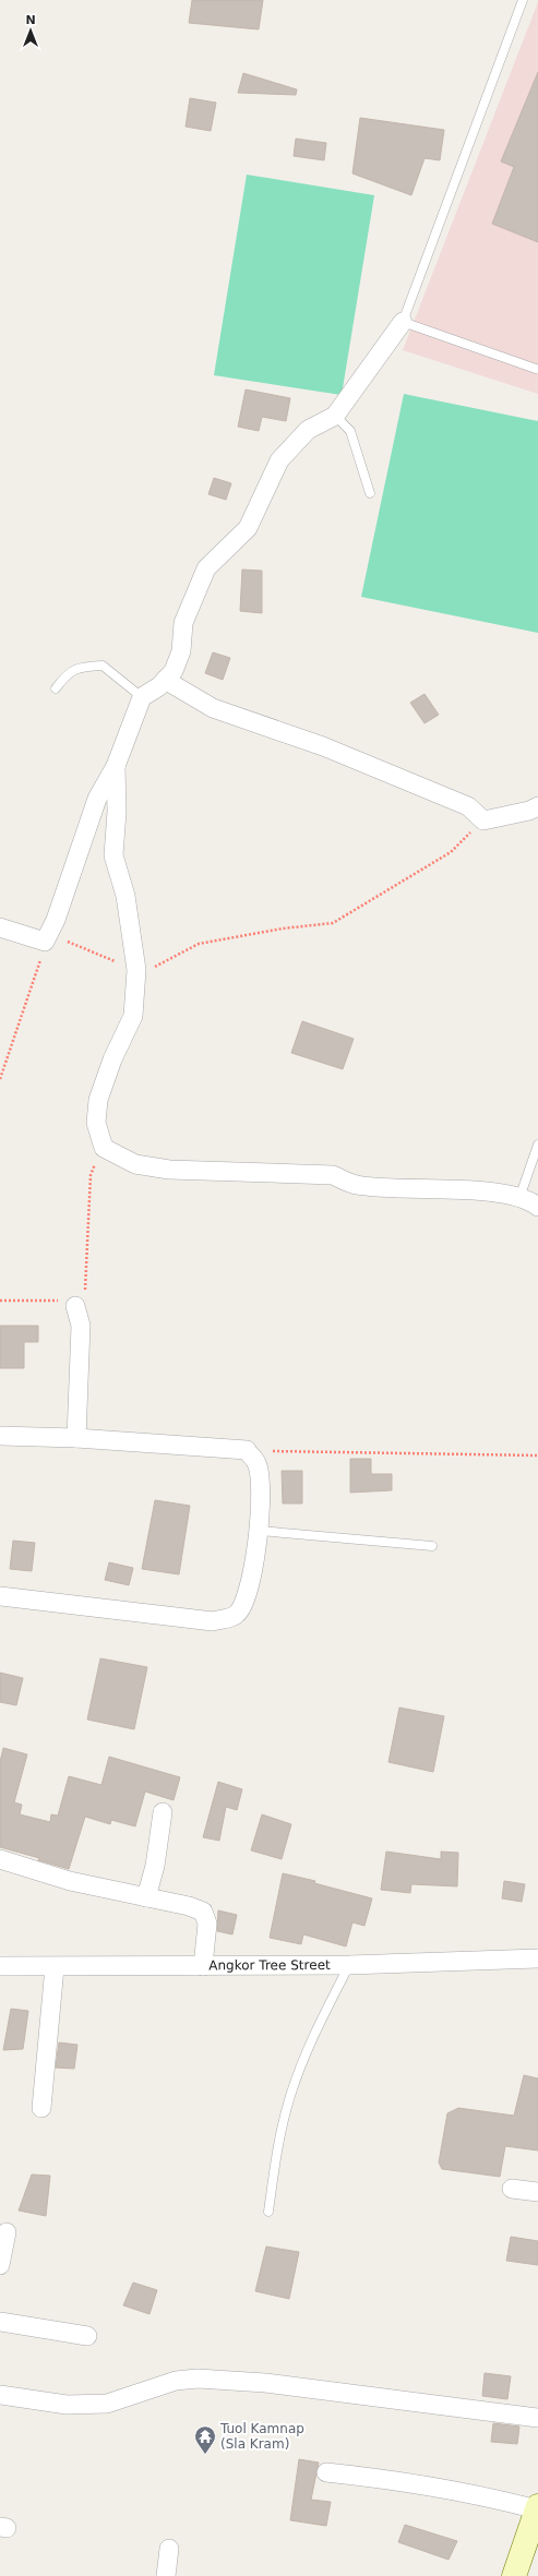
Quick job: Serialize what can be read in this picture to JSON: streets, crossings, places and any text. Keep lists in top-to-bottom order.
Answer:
{
  "streets": {
    "street": ["Angkor Tree Street"]
  },
  "places": {
    "temple": ["Tuol Kamnap (Sla Kram)"]
  },
  "north": "top"
}
